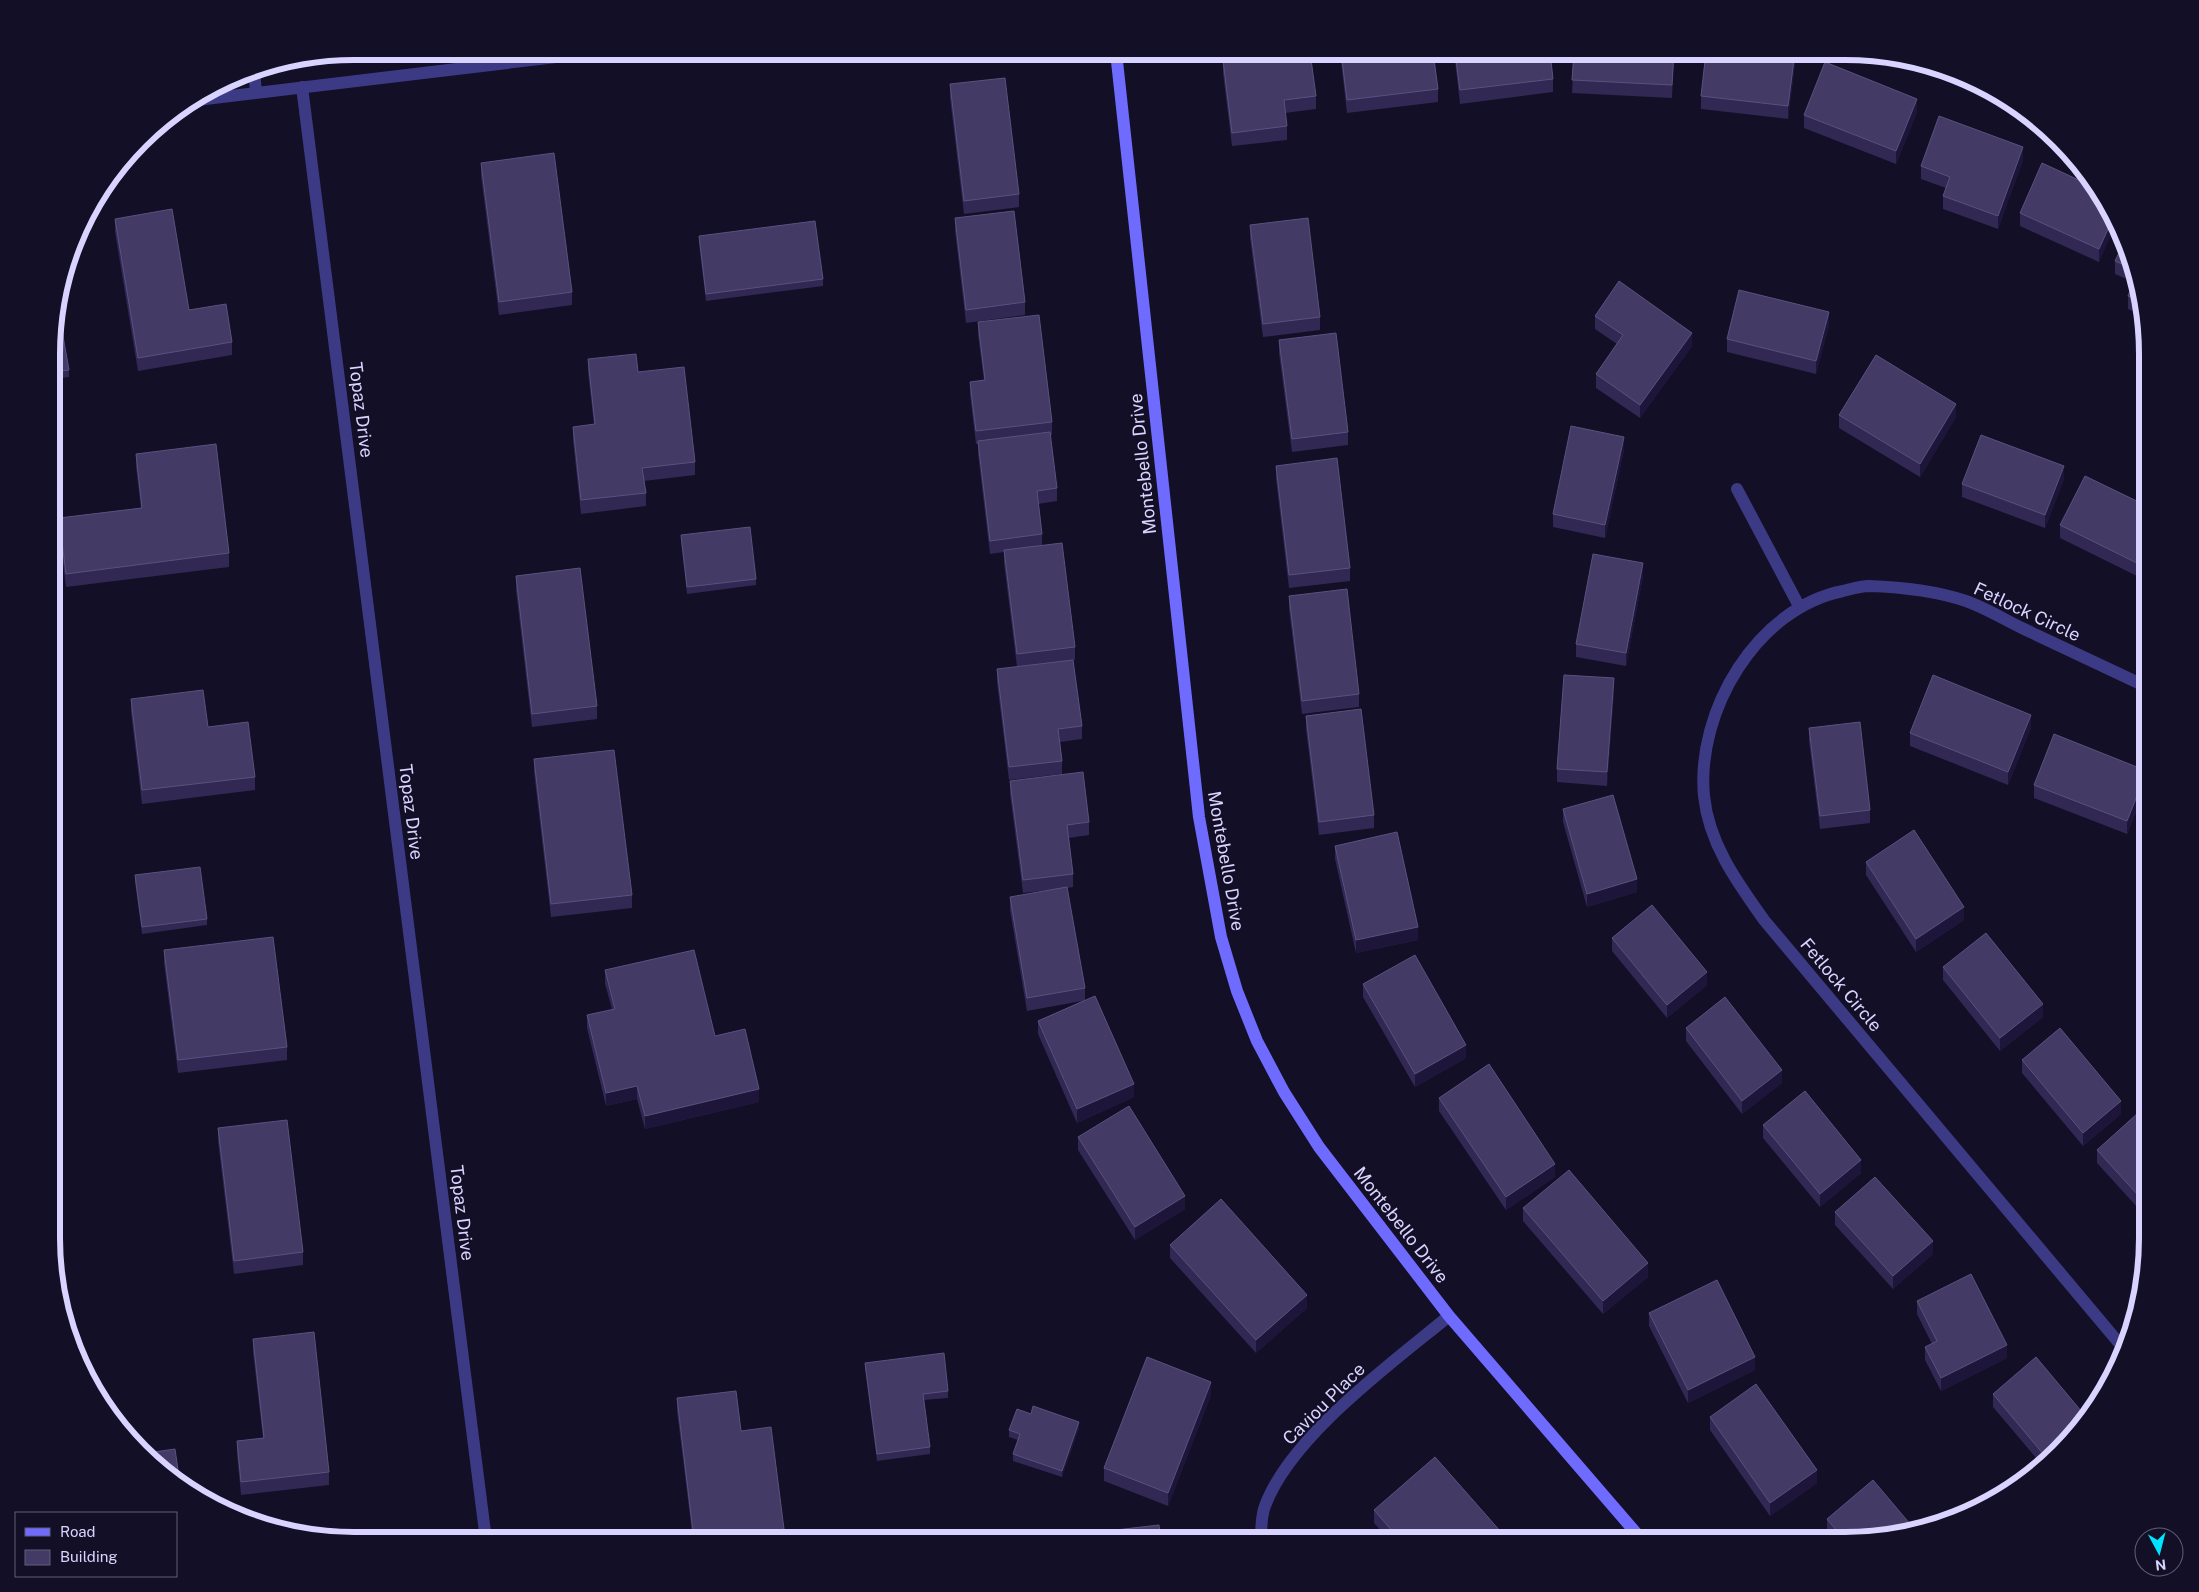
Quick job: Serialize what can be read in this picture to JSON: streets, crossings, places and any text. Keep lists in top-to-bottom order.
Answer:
{
  "streets": {
    "street": [
      "Topaz Drive",
      "Montebello Drive",
      "Fetlock Circle",
      "Caviou Place"
    ]
  },
  "crossings": [
    ["Montebello Drive", "Caviou Place"]
  ],
  "legend": ["Road", "Building"],
  "north": "bottom"
}
